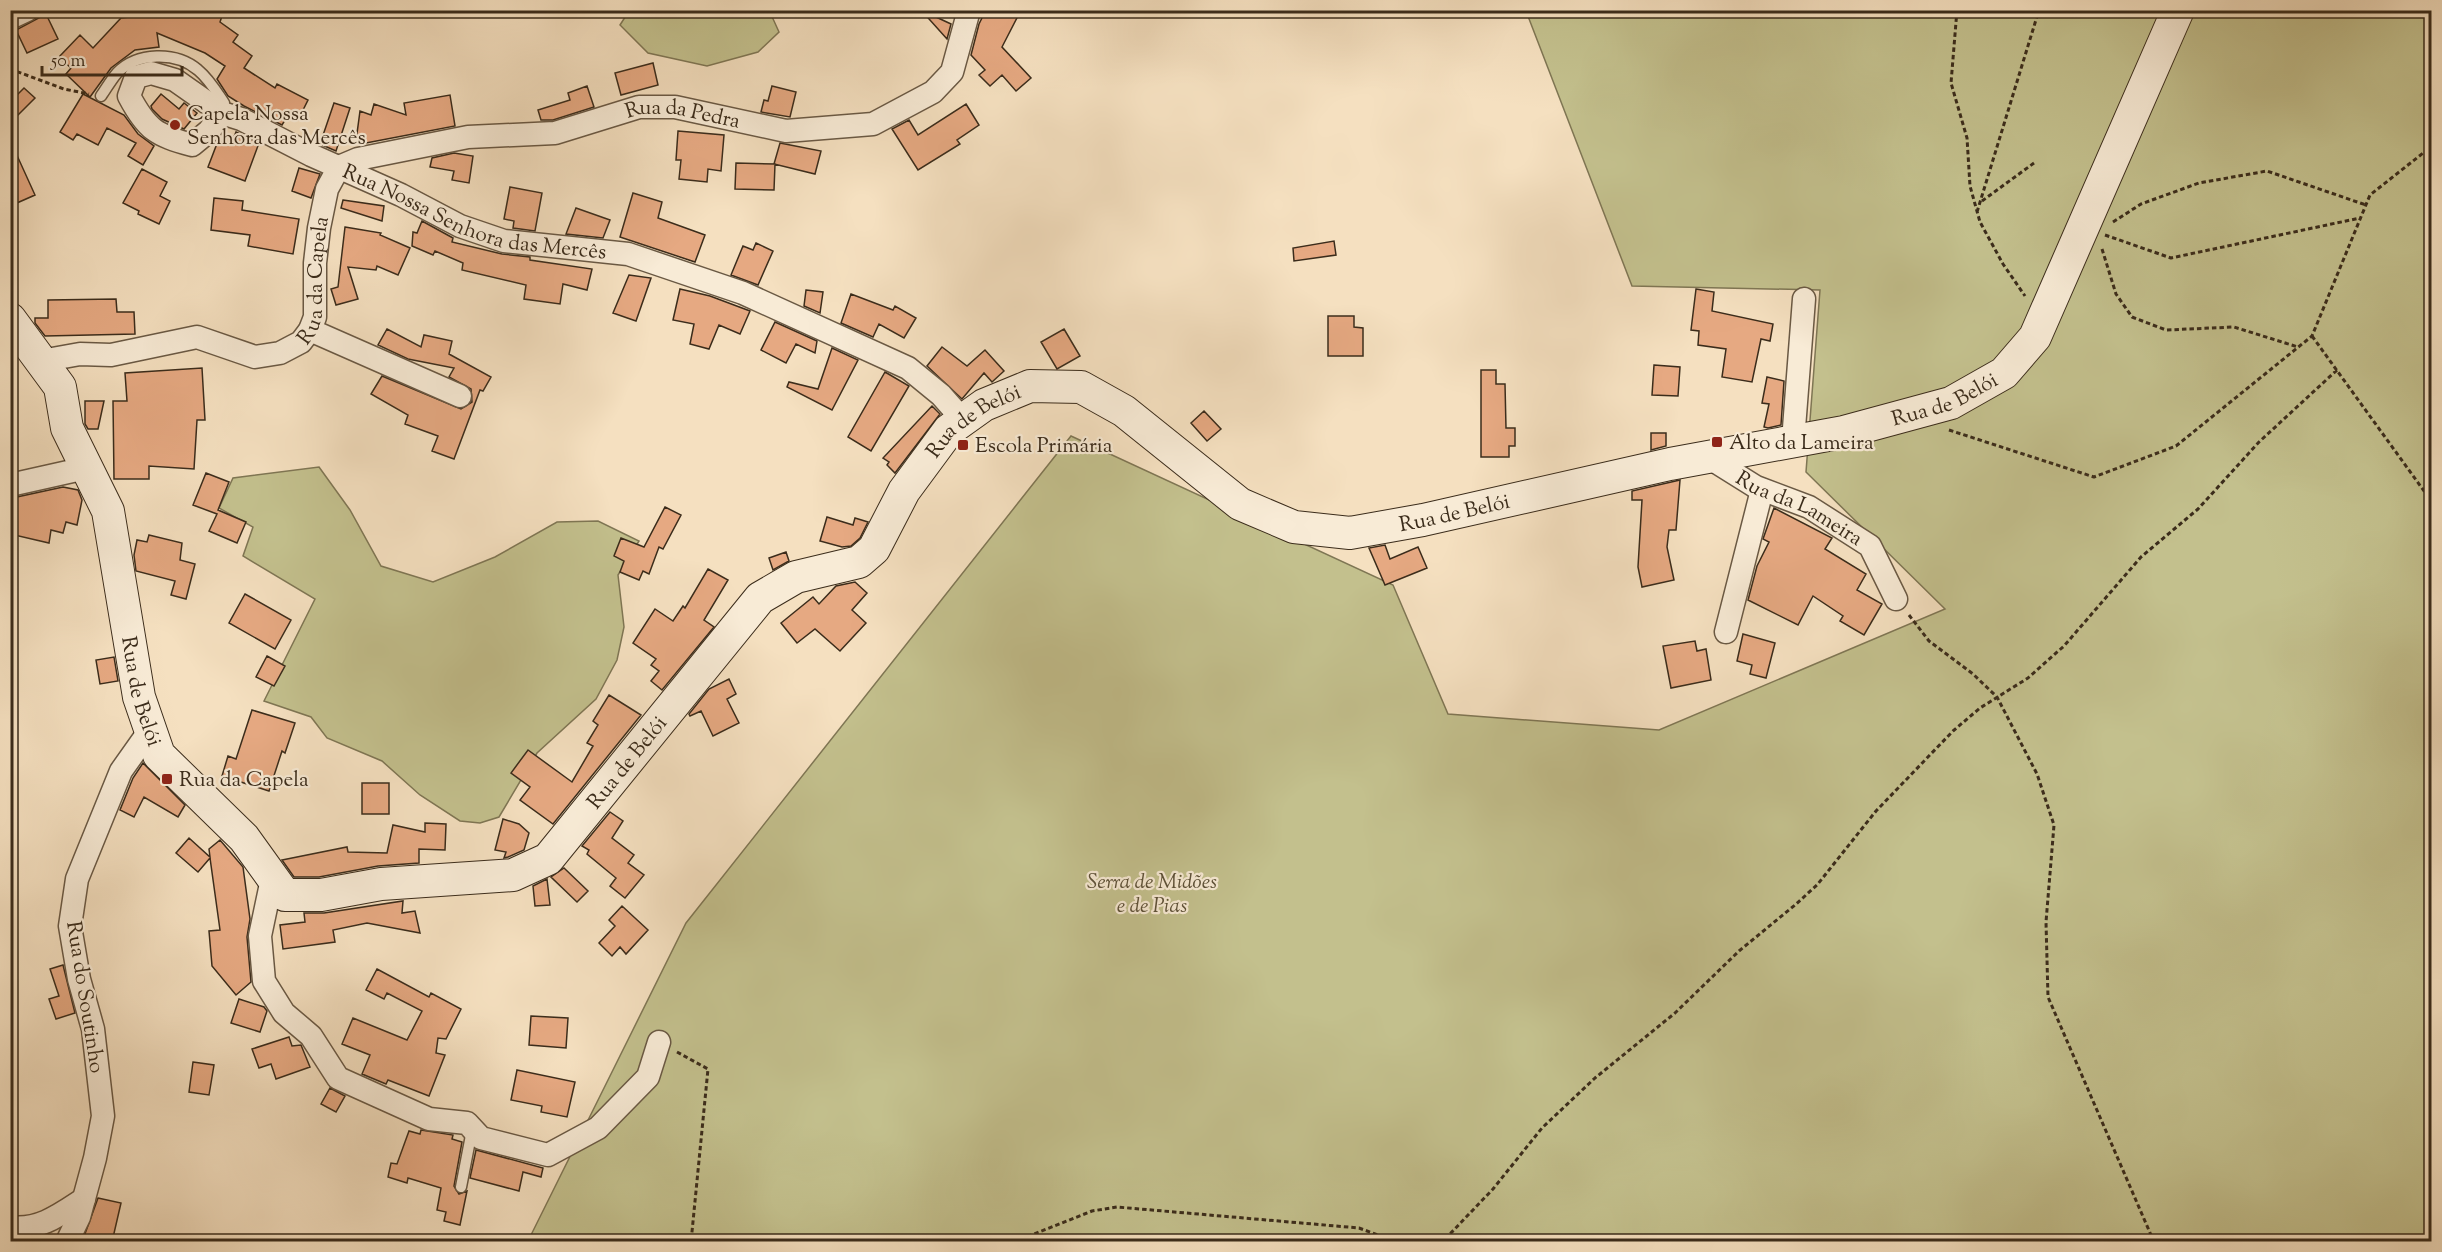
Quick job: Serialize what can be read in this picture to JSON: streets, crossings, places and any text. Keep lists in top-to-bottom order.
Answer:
{
  "streets": {
    "street": [
      "Rua da Pedra",
      "Rua Nossa Senhora das Mercês",
      "Rua da Capela",
      "Rua de Belói",
      "Rua da Lameira",
      "Rua do Soutinho"
    ]
  },
  "crossings": [
    ["Rua da Pedra", "Rua Nossa Senhora das Mercês"],
    ["Rua da Pedra", "Rua da Capela"],
    ["Rua Nossa Senhora das Mercês", "Rua da Capela"],
    ["Rua Nossa Senhora das Mercês", "Rua de Belói"],
    ["Rua da Capela", "Rua de Belói"],
    ["Rua de Belói", "Rua da Lameira"],
    ["Rua de Belói", "Rua do Soutinho"]
  ],
  "parks": ["Serra de Midões e de Pias"],
  "places": {
    "other": ["Capela Nossa Senhora das Mercês"],
    "transit": ["Alto da Lameira", "Escola Primária", "Rua da Capela"]
  },
  "scale_bar": "50 m"
}
